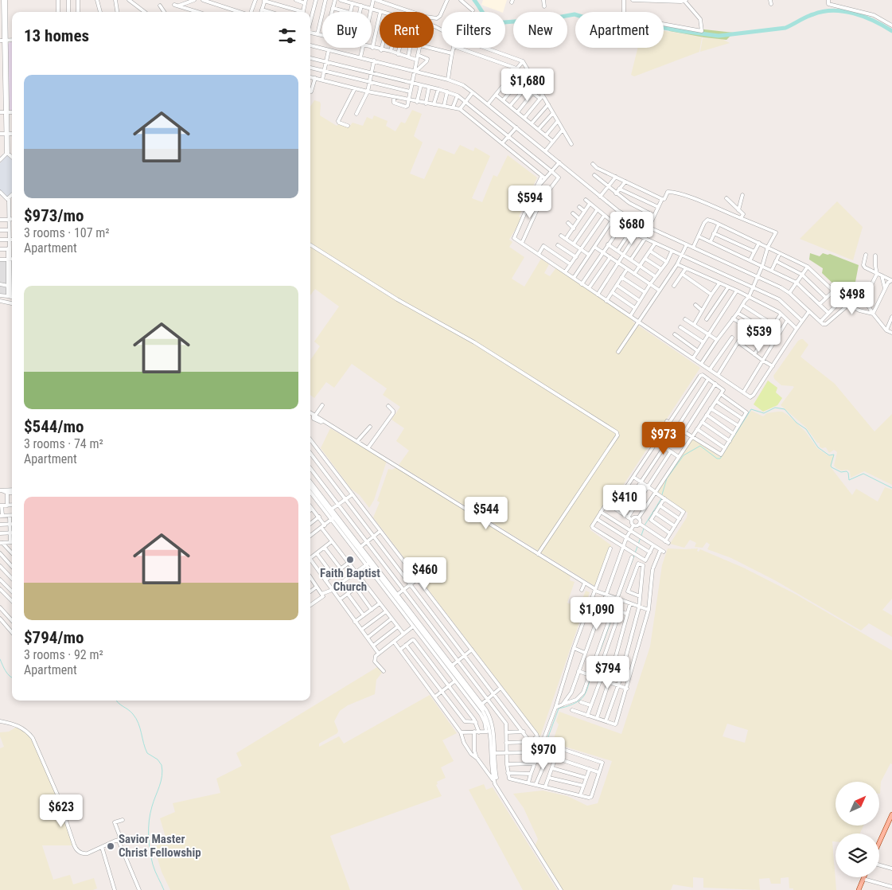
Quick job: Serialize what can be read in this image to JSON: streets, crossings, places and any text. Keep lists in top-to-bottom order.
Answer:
{
  "places": ["Faith Baptist Church", "Savior Master Christ Fellowship"],
  "north": "top right",
  "page": {
    "chip": [
      "Buy",
      "Rent",
      "Filters",
      "New",
      "Apartment"
    ],
    "heading": "13 homes",
    "list": [
      {
        "name": "$973/mo",
        "note": "3 rooms · 107 m² · Apartment"
      },
      {
        "name": "$544/mo",
        "note": "3 rooms · 74 m² · Apartment"
      },
      {
        "name": "$794/mo",
        "note": "3 rooms · 92 m² · Apartment"
      }
    ],
    "price": [
      "$1,680",
      "$594",
      "$680",
      "$498",
      "$539",
      "$973",
      "$410",
      "$544",
      "$460",
      "$1,090",
      "$794",
      "$970",
      "$623"
    ]
  }
}
